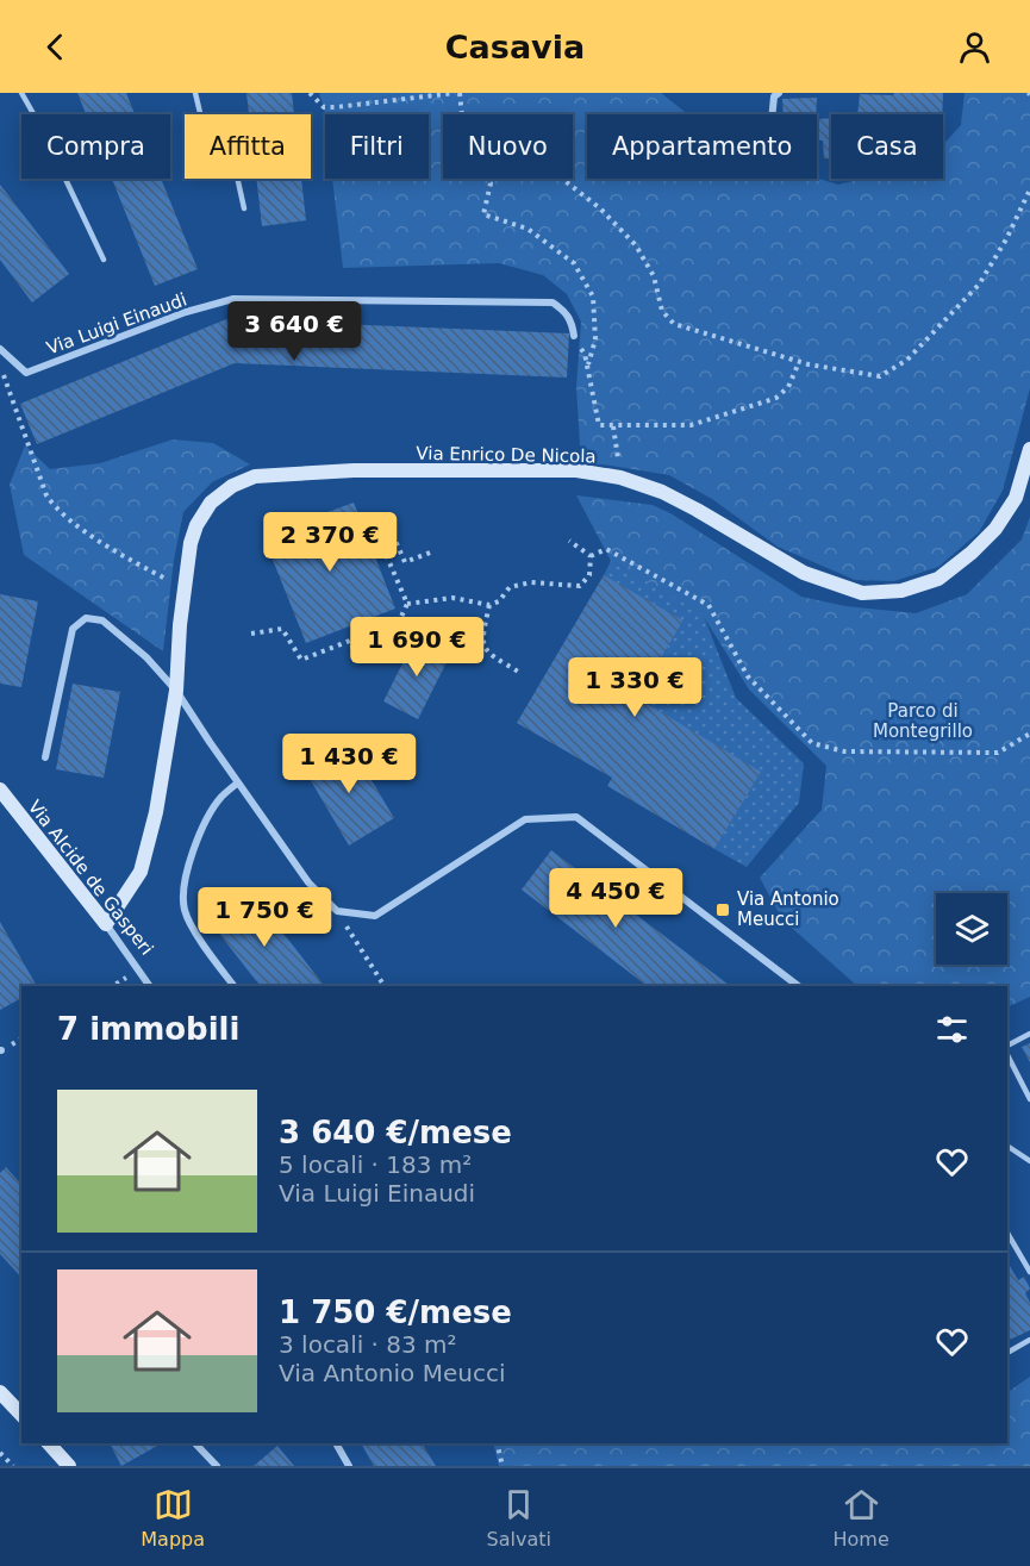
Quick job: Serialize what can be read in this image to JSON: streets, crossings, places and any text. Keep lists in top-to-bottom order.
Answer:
{
  "streets": {
    "street": ["Via Luigi Einaudi", "Via Enrico De Nicola", "Via Alcide de Gasperi"]
  },
  "crossings": [
    ["Via Enrico De Nicola", "Via Alcide de Gasperi"]
  ],
  "parks": ["Parco di Montegrillo"],
  "places": {
    "transit": ["Via Antonio Meucci"]
  },
  "page": {
    "header": "Casavia",
    "chip": [
      "Compra",
      "Affitta",
      "Filtri",
      "Nuovo",
      "Appartamento",
      "Casa"
    ],
    "price": [
      "3 640 €",
      "2 370 €",
      "1 690 €",
      "1 330 €",
      "1 430 €",
      "4 450 €",
      "1 750 €"
    ],
    "heading": "7 immobili",
    "list": [
      {
        "name": "3 640 €/mese",
        "note": "5 locali · 183 m² · Via Luigi Einaudi"
      },
      {
        "name": "1 750 €/mese",
        "note": "3 locali · 83 m² · Via Antonio Meucci"
      }
    ],
    "tabs": ["Mappa", "Salvati", "Home"]
  }
}
